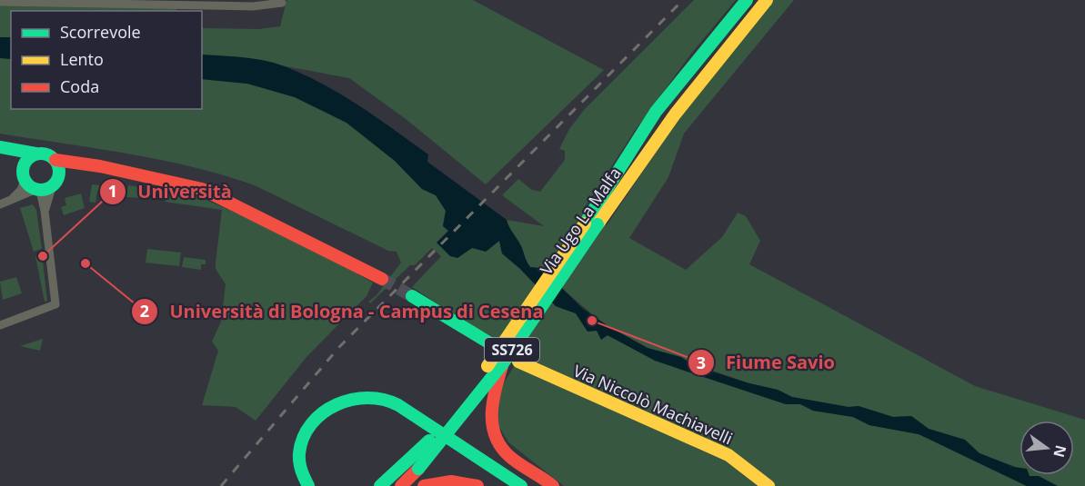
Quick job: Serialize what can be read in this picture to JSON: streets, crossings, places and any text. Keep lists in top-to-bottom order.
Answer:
{
  "streets": {
    "main road": ["Via Ugo La Malfa", "SS726", "Via Niccolò Machiavelli"]
  },
  "places": ["Università", "Università di Bologna - Campus di Cesena", "Fiume Savio"],
  "legend": ["Scorrevole", "Lento", "Coda"],
  "north": "right"
}
